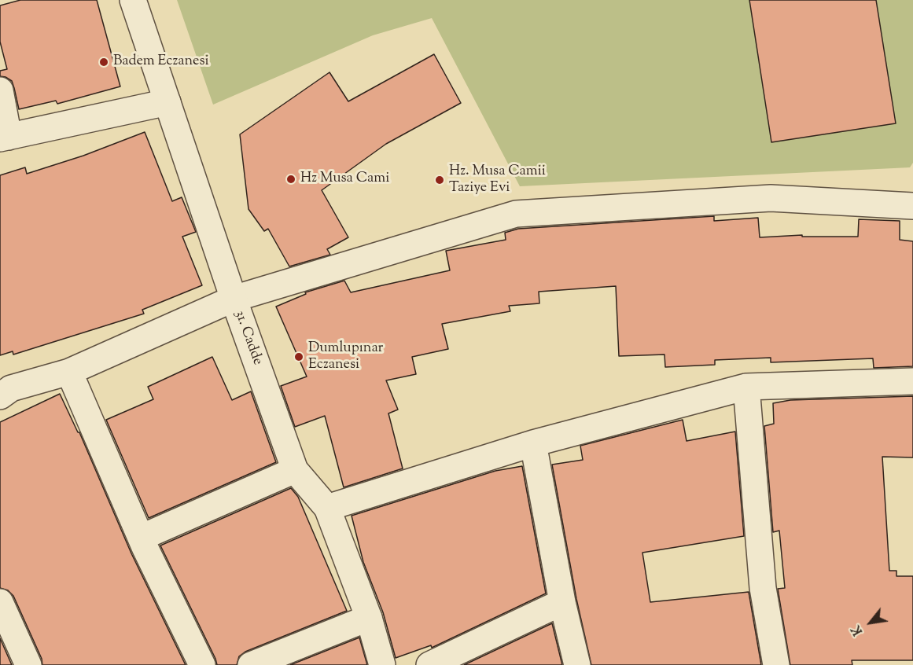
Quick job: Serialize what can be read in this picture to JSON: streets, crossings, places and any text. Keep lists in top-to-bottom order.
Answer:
{
  "streets": {
    "street": ["31. Cadde"]
  },
  "places": [
    "Badem Eczanesi",
    "Hz Musa Cami",
    "Hz. Musa Camii Taziye Evi",
    "Dumlupınar Eczanesi"
  ],
  "north": "bottom left"
}
